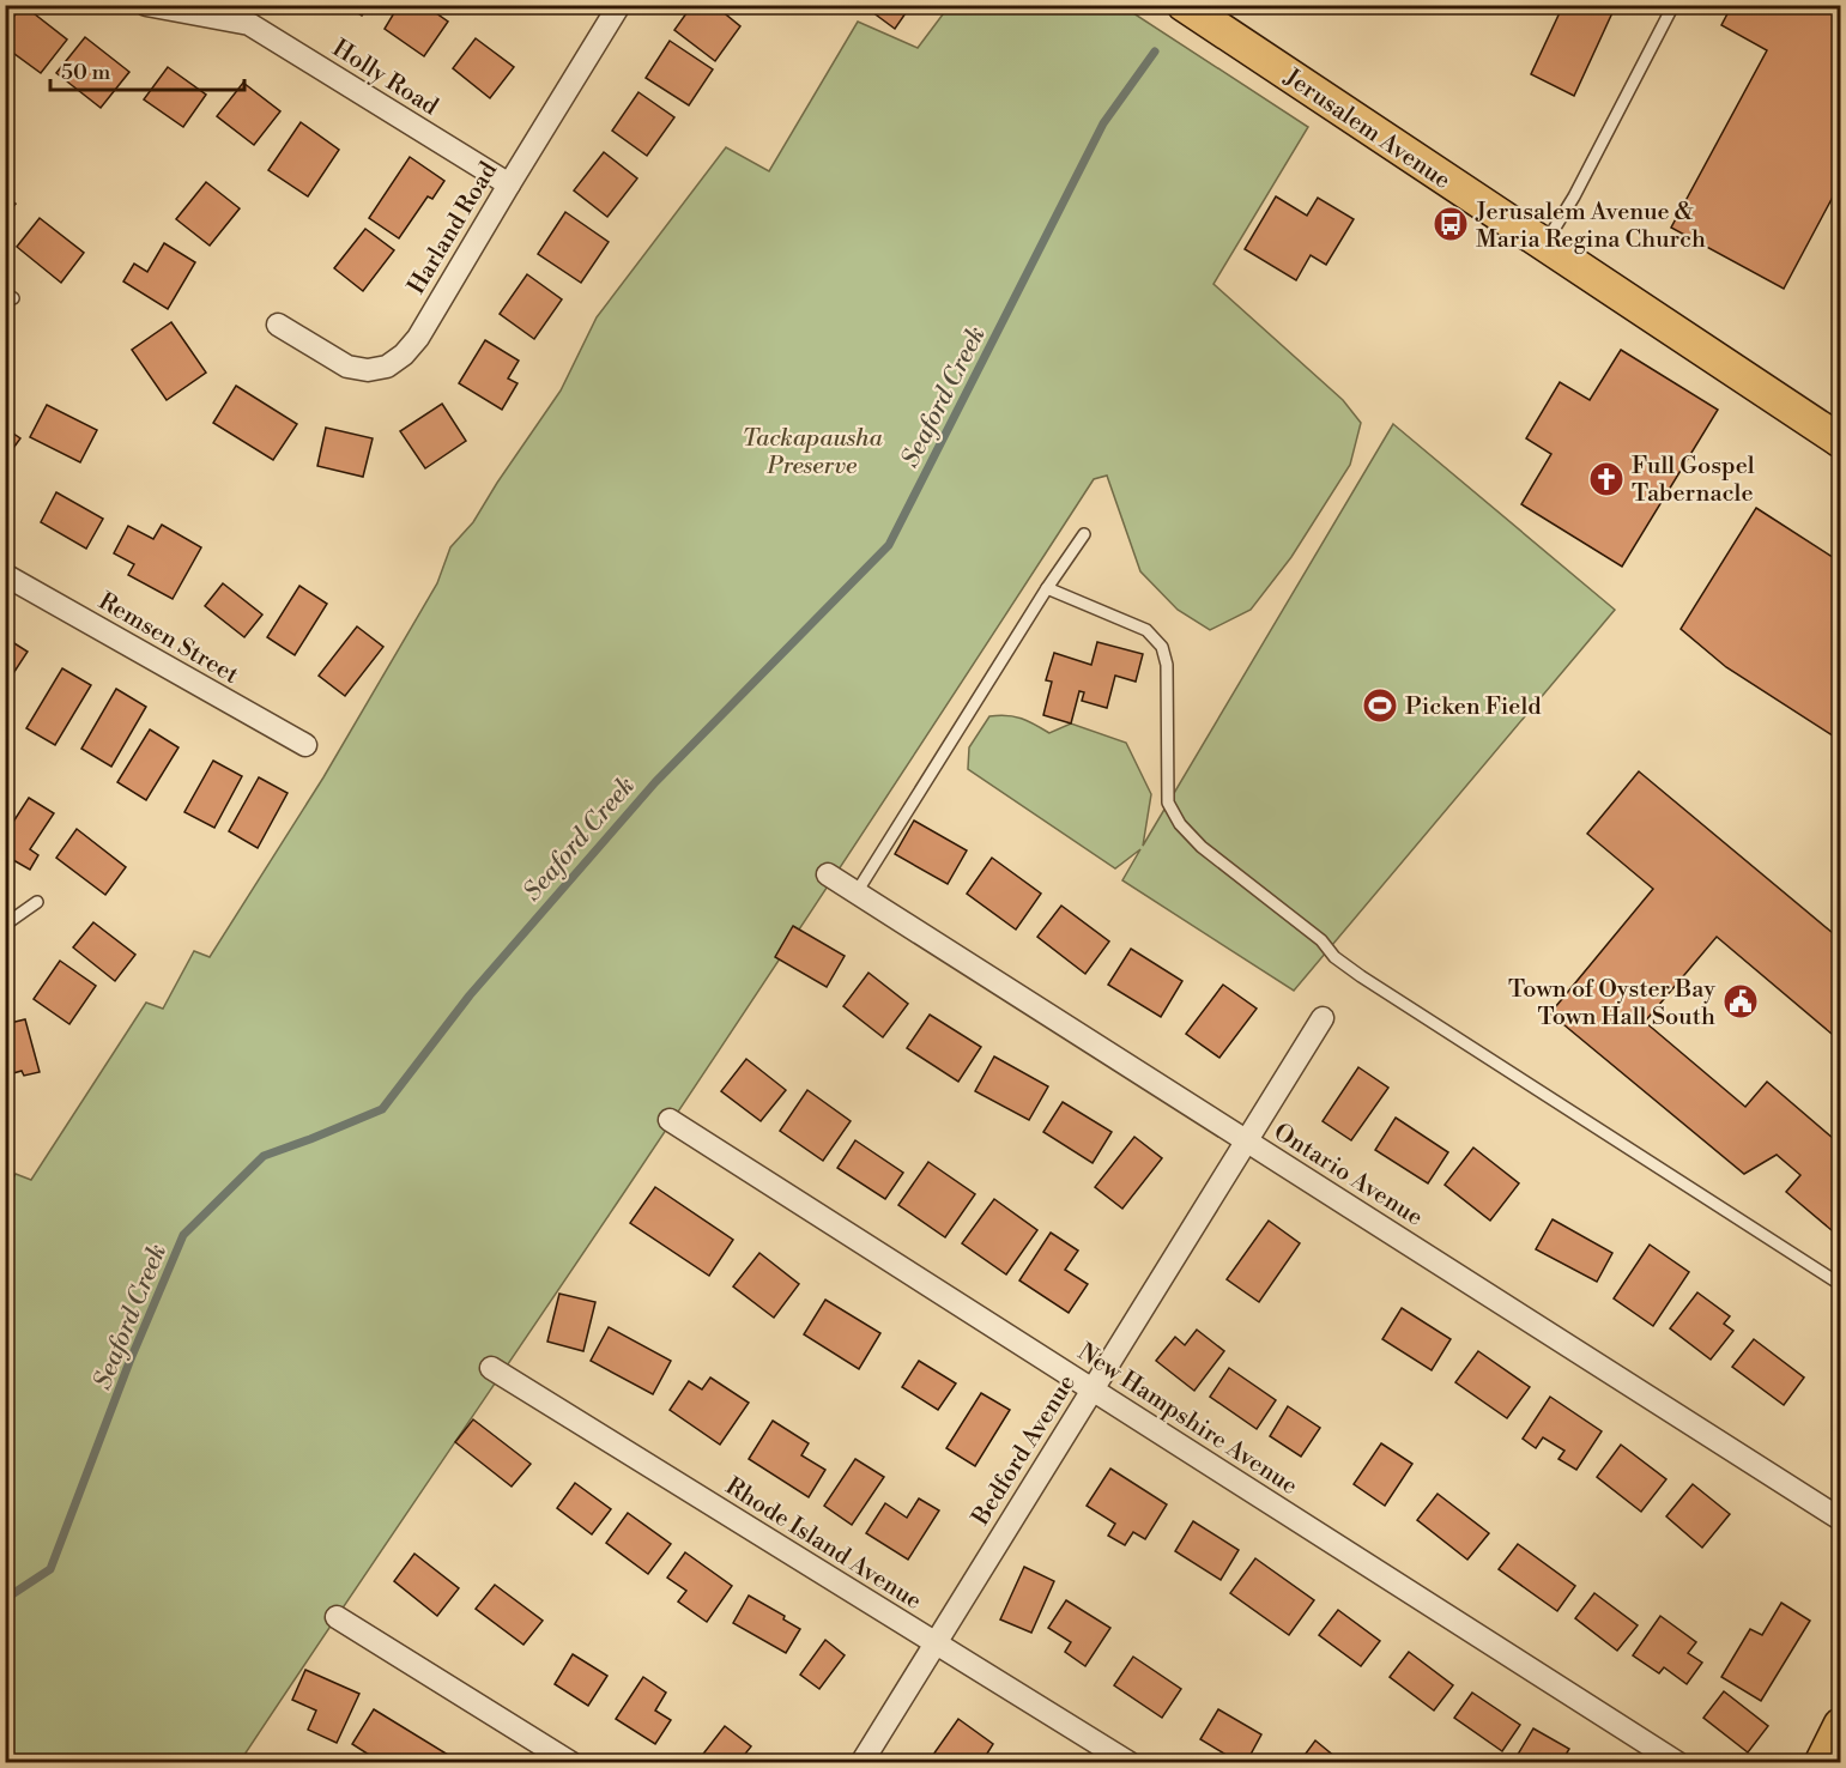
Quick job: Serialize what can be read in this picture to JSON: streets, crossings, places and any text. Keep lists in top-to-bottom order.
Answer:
{
  "streets": {
    "main road": ["Jerusalem Avenue"],
    "street": [
      "Holly Road",
      "Harland Road",
      "Remsen Street",
      "Ontario Avenue",
      "New Hampshire Avenue",
      "Bedford Avenue",
      "Rhode Island Avenue"
    ]
  },
  "crossings": [
    ["Holly Road", "Harland Road"],
    ["Ontario Avenue", "Bedford Avenue"],
    ["New Hampshire Avenue", "Bedford Avenue"],
    ["Bedford Avenue", "Rhode Island Avenue"]
  ],
  "water": ["Seaford Creek"],
  "parks": ["Tackapausha Preserve"],
  "places": {
    "bus stop": ["Jerusalem Avenue & Maria Regina Church"],
    "church": ["Full Gospel Tabernacle"],
    "sports": ["Picken Field"],
    "public building": ["Town of Oyster Bay Town Hall South"]
  },
  "scale_bar": "50 m"
}
